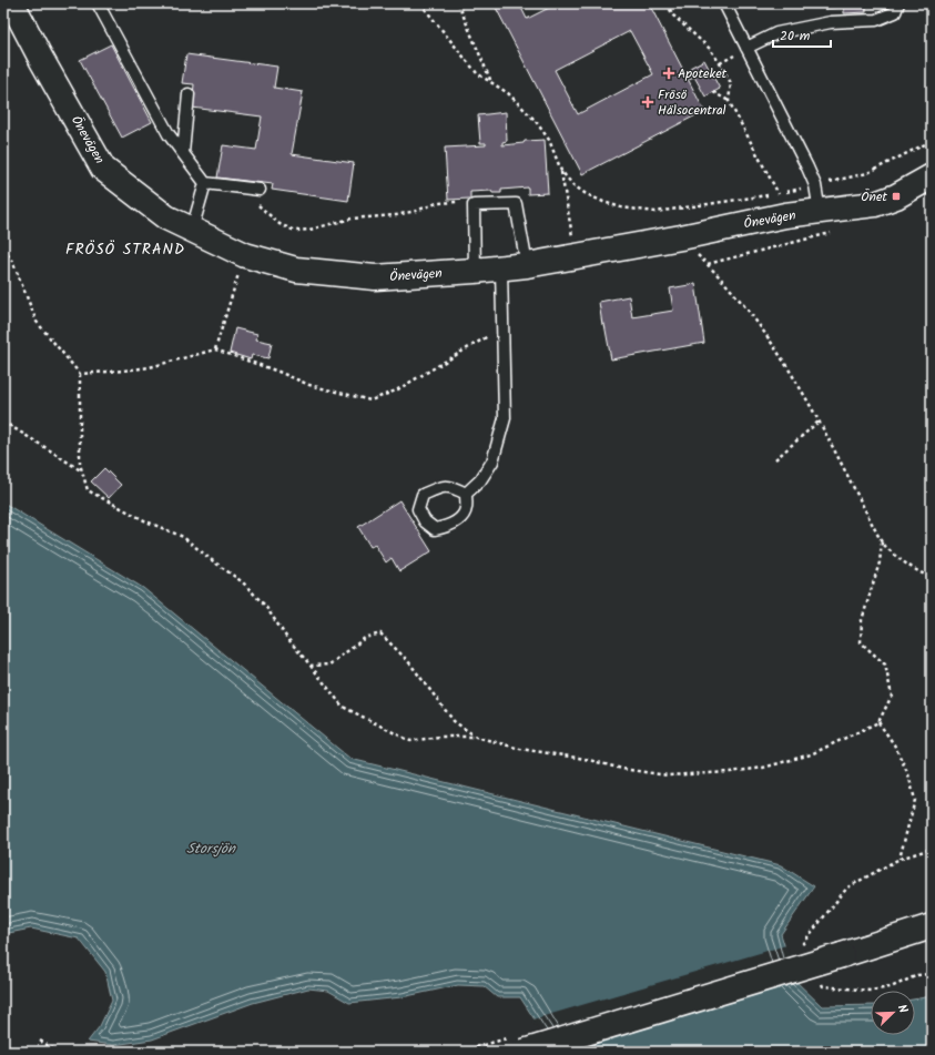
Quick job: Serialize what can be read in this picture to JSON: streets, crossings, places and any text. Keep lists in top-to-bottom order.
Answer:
{
  "streets": {
    "street": ["Önevägen"]
  },
  "districts": ["FRÖSÖ STRAND"],
  "water": ["Storsjön"],
  "places": {
    "health": ["Apoteket", "Frösö Hälsocentral"],
    "transit": ["Önet"]
  },
  "scale_bar": "20 m",
  "north": "top right"
}
